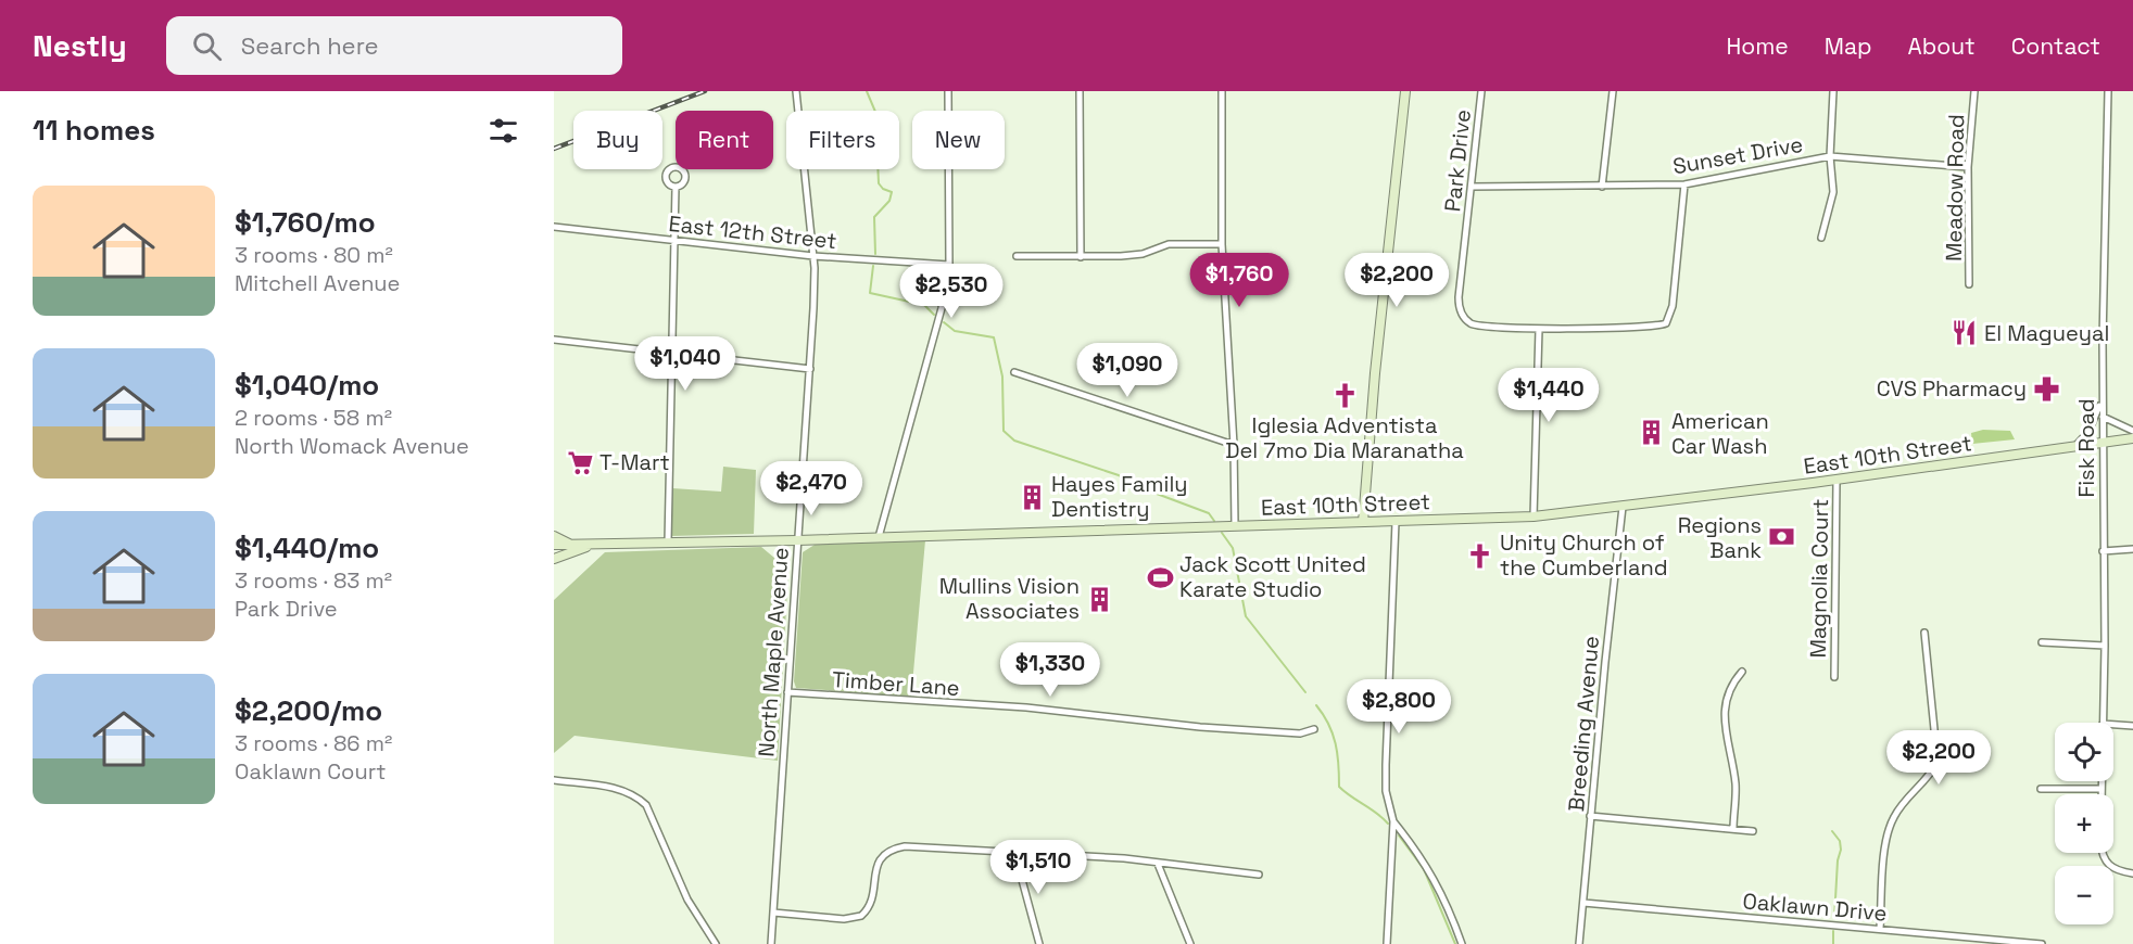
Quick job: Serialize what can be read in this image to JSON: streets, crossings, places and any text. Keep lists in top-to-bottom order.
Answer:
{
  "streets": {
    "main road": ["East 10th Street"],
    "street": [
      "Sunset Drive",
      "Park Drive",
      "Meadow Road",
      "East 12th Street",
      "Fisk Road",
      "Magnolia Court",
      "North Maple Avenue",
      "Timber Lane",
      "Breeding Avenue",
      "Oaklawn Drive"
    ]
  },
  "crossings": [
    ["Sunset Drive", "Park Drive"],
    ["Sunset Drive", "Meadow Road"],
    ["East 12th Street", "North Maple Avenue"],
    ["Fisk Road", "East 10th Street"],
    ["East 10th Street", "Magnolia Court"],
    ["East 10th Street", "North Maple Avenue"],
    ["East 10th Street", "Breeding Avenue"],
    ["North Maple Avenue", "Timber Lane"],
    ["Breeding Avenue", "Oaklawn Drive"]
  ],
  "places": {
    "restaurant": ["El Magueyal"],
    "pharmacy": ["CVS Pharmacy"],
    "church": ["Iglesia Adventista Del 7mo Dia Maranatha", "Unity Church of the Cumberland"],
    "building": ["American Car Wash", "Hayes Family Dentistry", "Mullins Vision Associates"],
    "supermarket": ["T-Mart"],
    "bank": ["Regions Bank"],
    "sports": ["Jack Scott United Karate Studio"]
  },
  "page": {
    "header": "Nestly",
    "search": "Search here",
    "nav": [
      "Home",
      "Map",
      "About",
      "Contact"
    ],
    "heading": "11 homes",
    "chip": [
      "Buy",
      "Rent",
      "Filters",
      "New"
    ],
    "list": [
      {
        "name": "$1,760/mo",
        "note": "3 rooms · 80 m² · Mitchell Avenue"
      },
      {
        "name": "$1,040/mo",
        "note": "2 rooms · 58 m² · North Womack Avenue"
      },
      {
        "name": "$1,440/mo",
        "note": "3 rooms · 83 m² · Park Drive"
      },
      {
        "name": "$2,200/mo",
        "note": "3 rooms · 86 m² · Oaklawn Court"
      }
    ],
    "price": [
      "$1,760",
      "$2,200",
      "$2,530",
      "$1,040",
      "$1,090",
      "$1,440",
      "$2,470",
      "$1,330",
      "$2,800",
      "$2,200",
      "$1,510"
    ],
    "map_buttons": ["+", "−"]
  }
}
